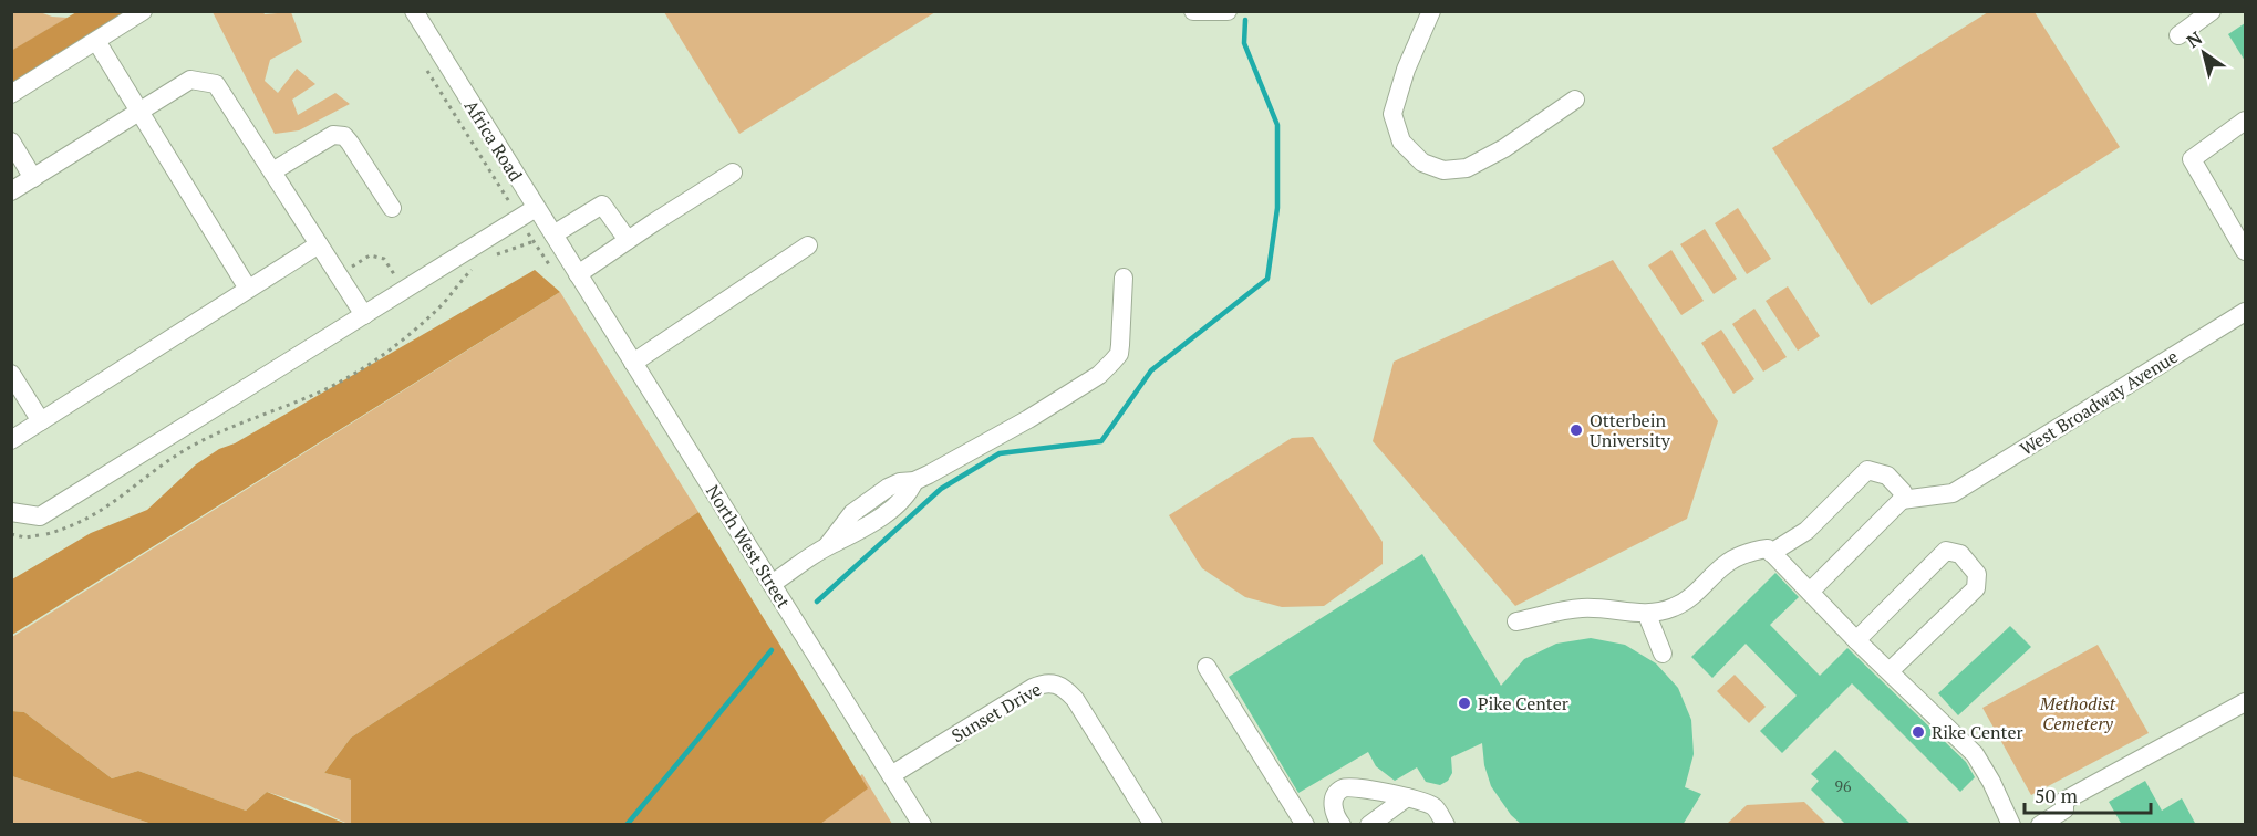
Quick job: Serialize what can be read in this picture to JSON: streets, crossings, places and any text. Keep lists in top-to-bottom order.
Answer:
{
  "streets": {
    "street": [
      "Africa Road",
      "West Broadway Avenue",
      "North West Street",
      "Sunset Drive"
    ]
  },
  "crossings": [
    ["Africa Road", "North West Street"],
    ["North West Street", "Sunset Drive"]
  ],
  "parks": ["Methodist Cemetery"],
  "places": ["Otterbein University", "Pike Center", "Rike Center"],
  "house_numbers": ["96"],
  "scale_bar": "50 m",
  "north": "top left"
}
